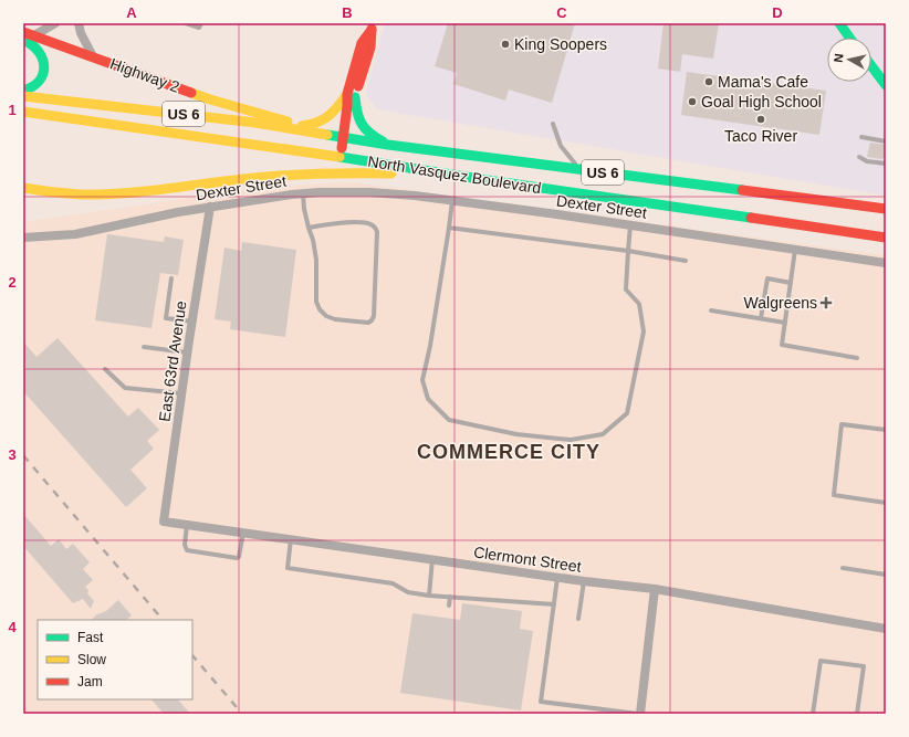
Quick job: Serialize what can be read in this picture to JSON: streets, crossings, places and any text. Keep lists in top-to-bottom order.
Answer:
{
  "streets": {
    "main road": ["Highway 2", "US 6", "North Vasquez Boulevard"],
    "street": ["Dexter Street", "East 63rd Avenue", "Clermont Street"]
  },
  "crossings": [
    ["Highway 2", "North Vasquez Boulevard"],
    ["Dexter Street", "East 63rd Avenue"],
    ["East 63rd Avenue", "Clermont Street"]
  ],
  "districts": ["COMMERCE CITY"],
  "places": {
    "other": [
      "King Soopers",
      "Mama's Cafe",
      "Goal High School",
      "Taco River"
    ],
    "health": ["Walgreens"]
  },
  "legend": ["Fast", "Slow", "Jam"],
  "north": "left",
  "grid": {
    "columns": [
      "A",
      "B",
      "C",
      "D"
    ],
    "rows": [
      "1",
      "2",
      "3",
      "4"
    ]
  }
}
